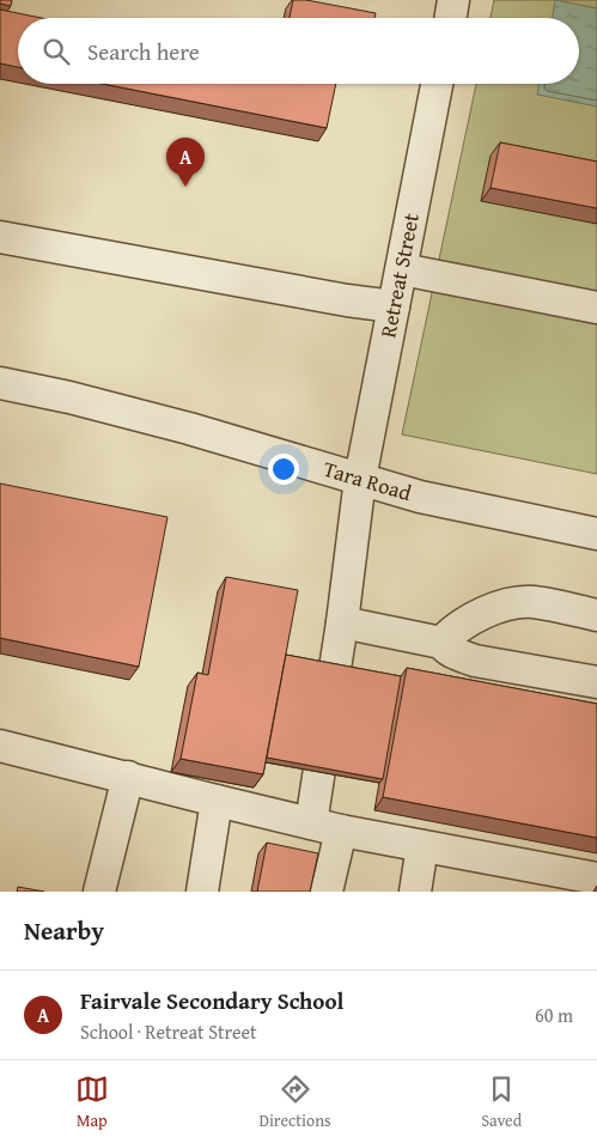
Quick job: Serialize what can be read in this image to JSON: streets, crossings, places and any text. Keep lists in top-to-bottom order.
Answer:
{
  "streets": {
    "street": ["Retreat Street", "Tara Road"]
  },
  "crossings": [
    ["Retreat Street", "Tara Road"]
  ],
  "page": {
    "search": "Search here",
    "pins": "A",
    "heading": "Nearby",
    "list": [
      {
        "mark": "A",
        "name": "Fairvale Secondary School",
        "note": "School · Retreat Street",
        "value": "60 m"
      }
    ],
    "nav": ["Map", "Directions", "Saved"]
  }
}
